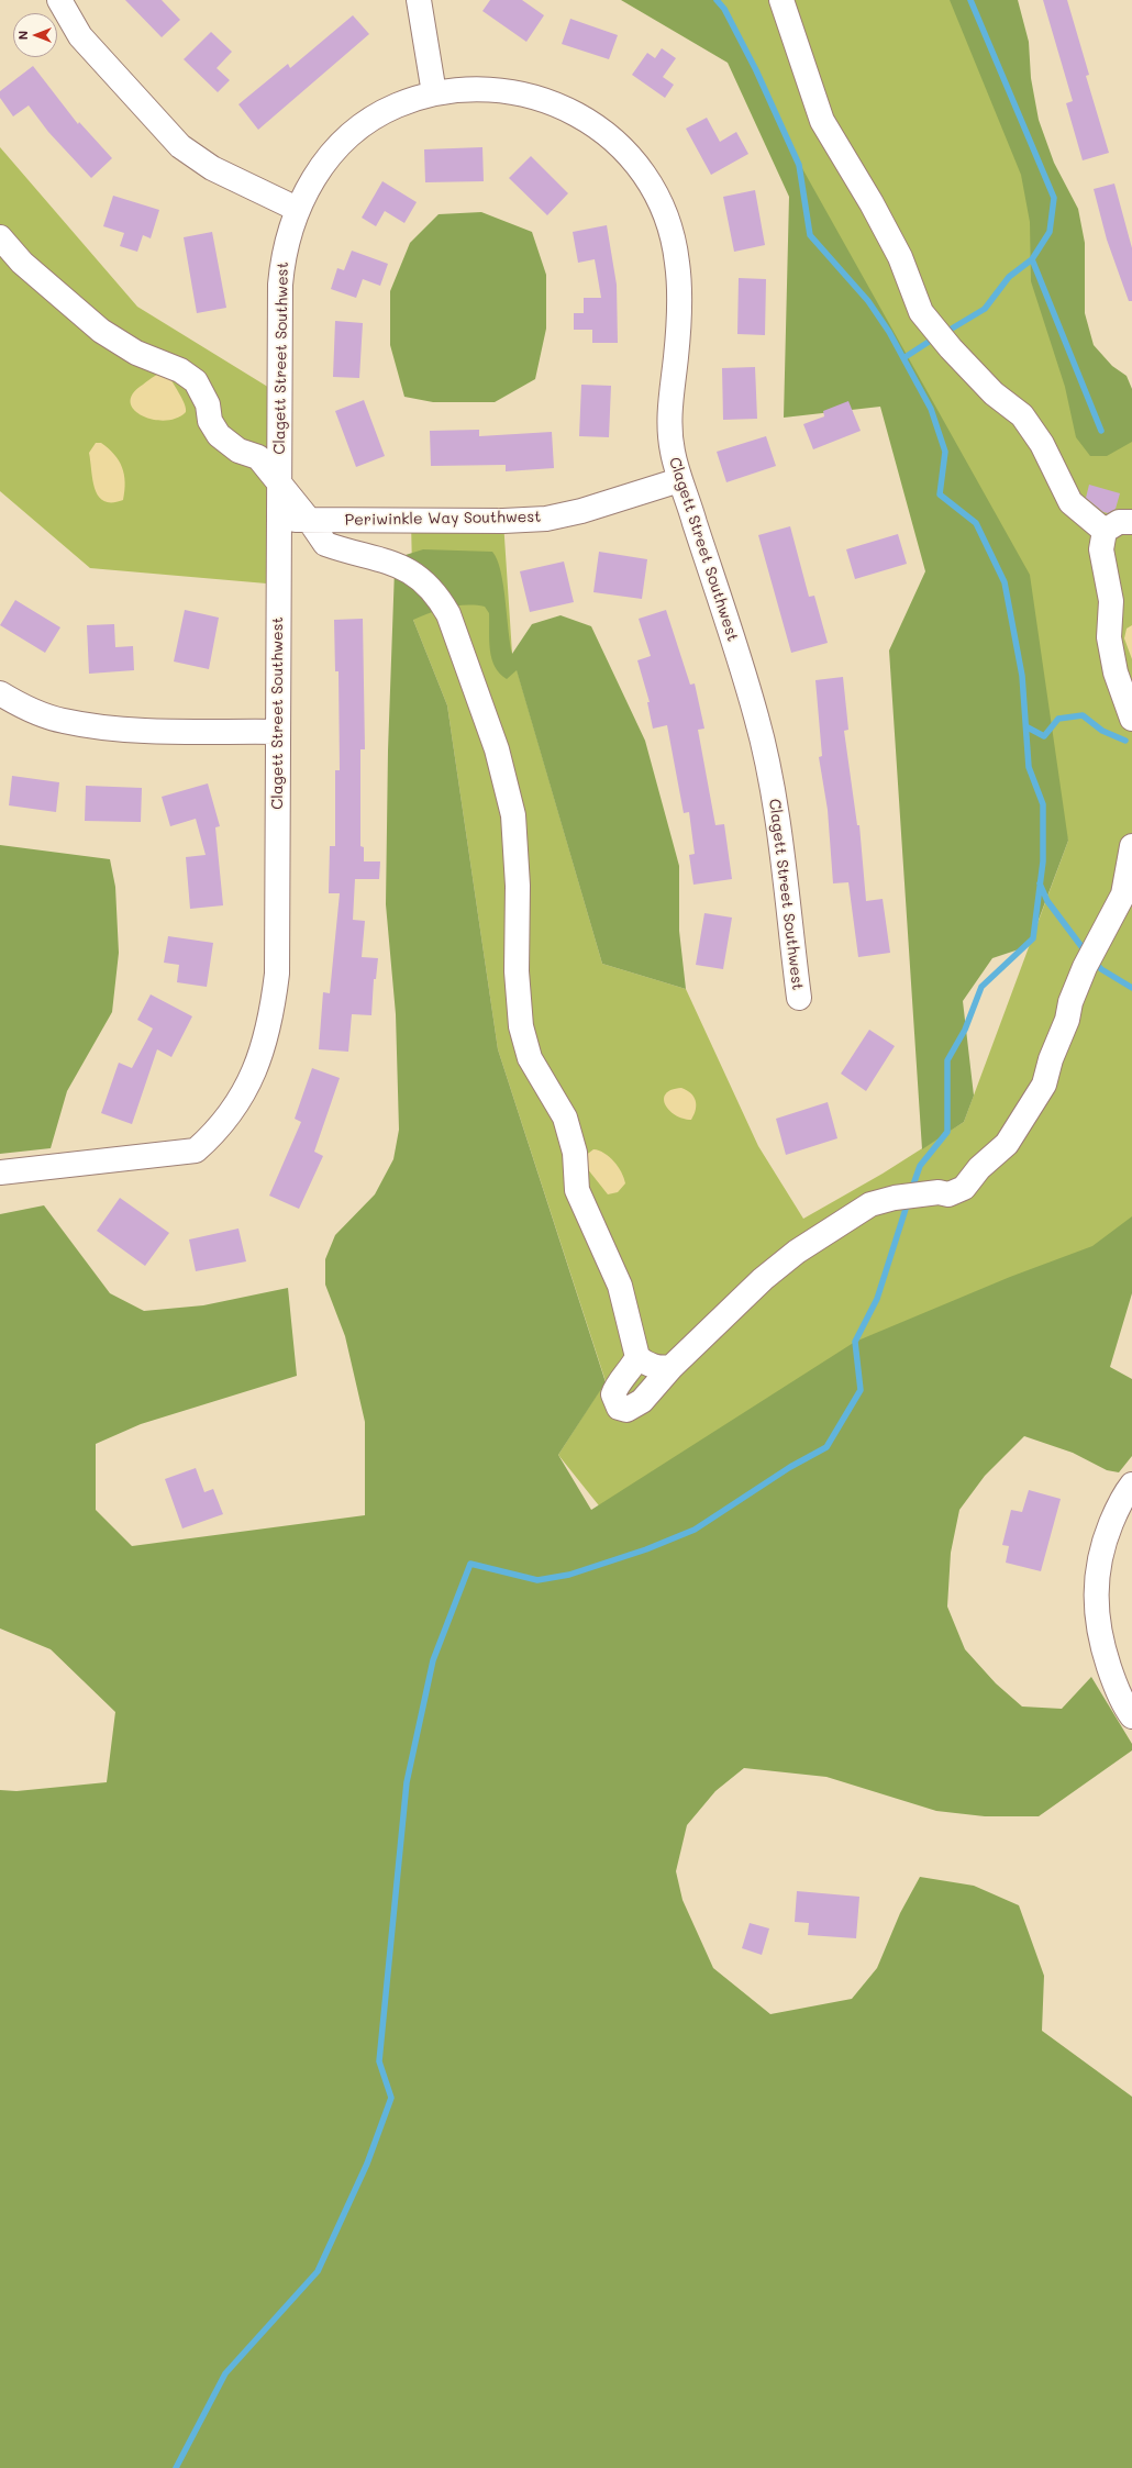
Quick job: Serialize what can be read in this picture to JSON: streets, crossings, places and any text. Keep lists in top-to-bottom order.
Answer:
{
  "streets": {
    "street": ["Clagett Street Southwest", "Periwinkle Way Southwest"]
  },
  "crossings": [
    ["Clagett Street Southwest", "Periwinkle Way Southwest"]
  ],
  "north": "left"
}
